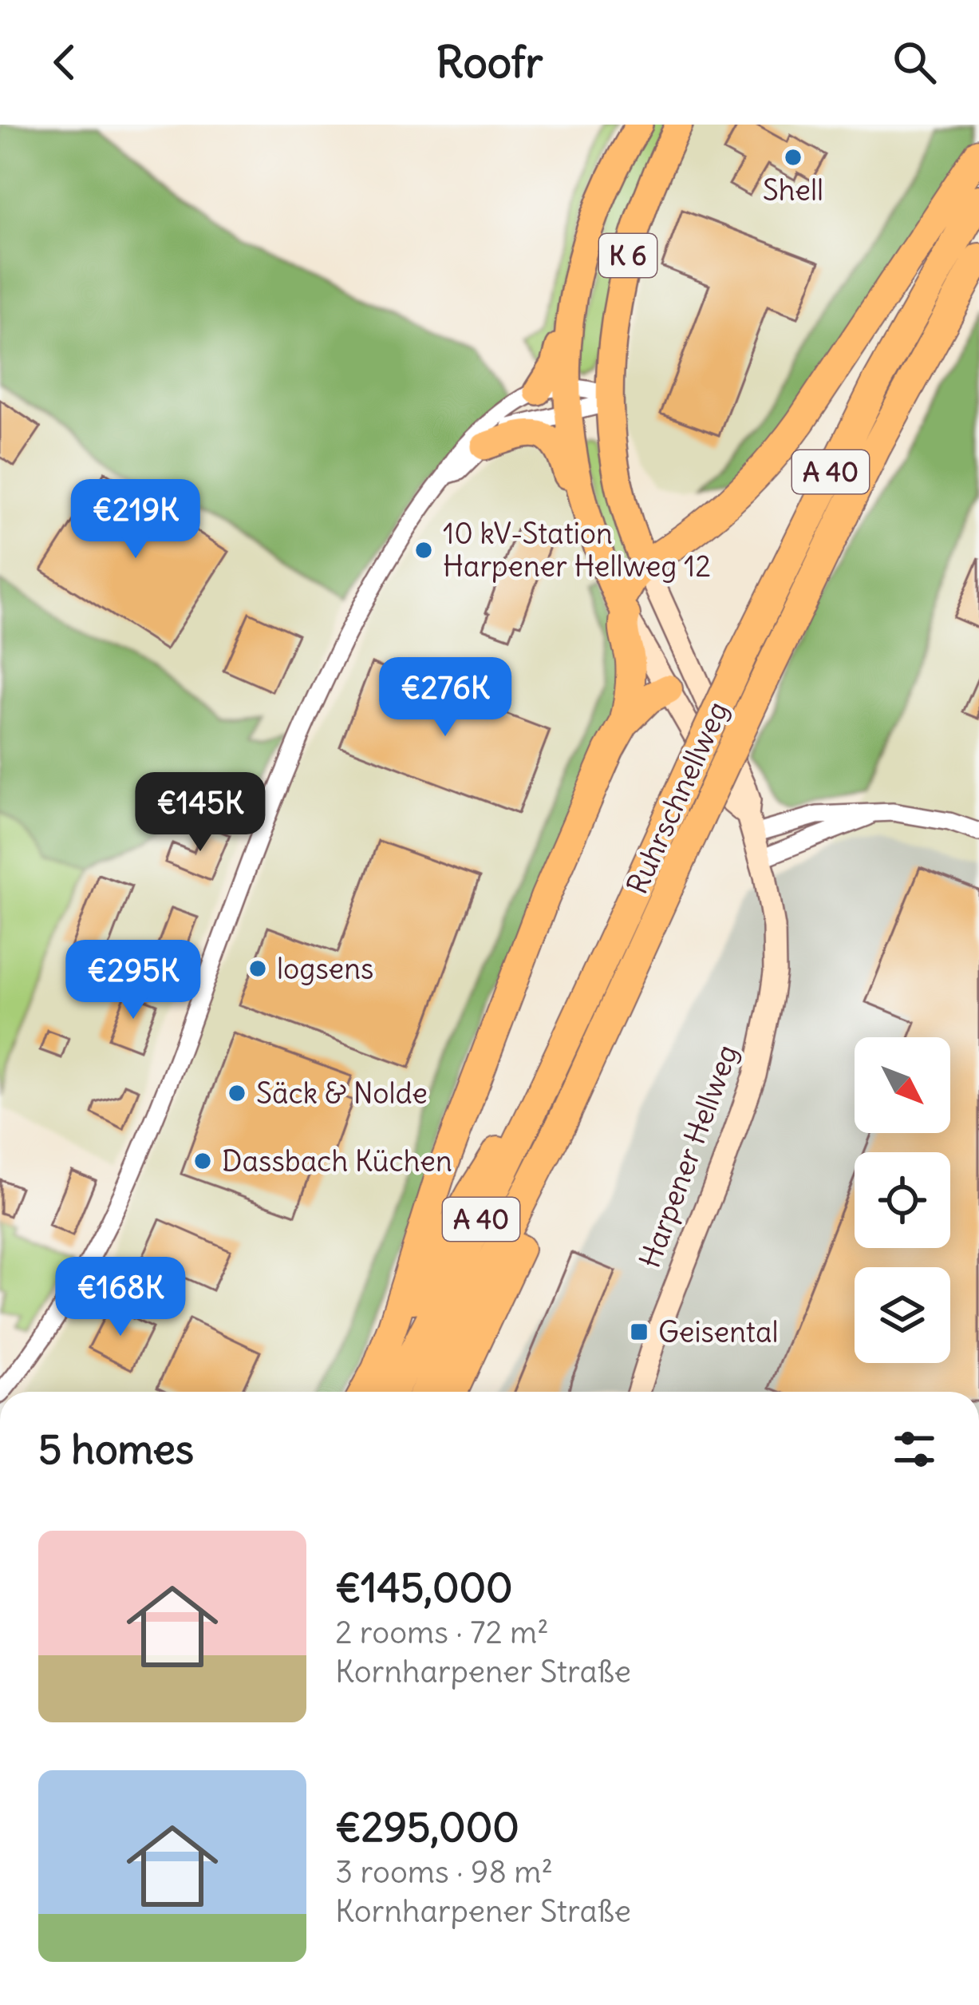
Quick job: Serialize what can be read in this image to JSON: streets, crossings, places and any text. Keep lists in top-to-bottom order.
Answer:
{
  "streets": {
    "highway": ["A 40", "Ruhrschnellweg"],
    "main road": ["K 6", "Harpener Hellweg"]
  },
  "places": {
    "other": [
      "Shell",
      "10 kV-Station Harpener Hellweg 12",
      "logsens",
      "Säck & Nolde",
      "Dassbach Küchen"
    ],
    "transit": ["Geisental"]
  },
  "north": "bottom right",
  "page": {
    "header": "Roofr",
    "price": [
      "€219K",
      "€276K",
      "€145K",
      "€295K",
      "€168K"
    ],
    "heading": "5 homes",
    "list": [
      {
        "name": "€145,000",
        "note": "2 rooms · 72 m² · Kornharpener Straße"
      },
      {
        "name": "€295,000",
        "note": "3 rooms · 98 m² · Kornharpener Straße"
      }
    ]
  }
}
